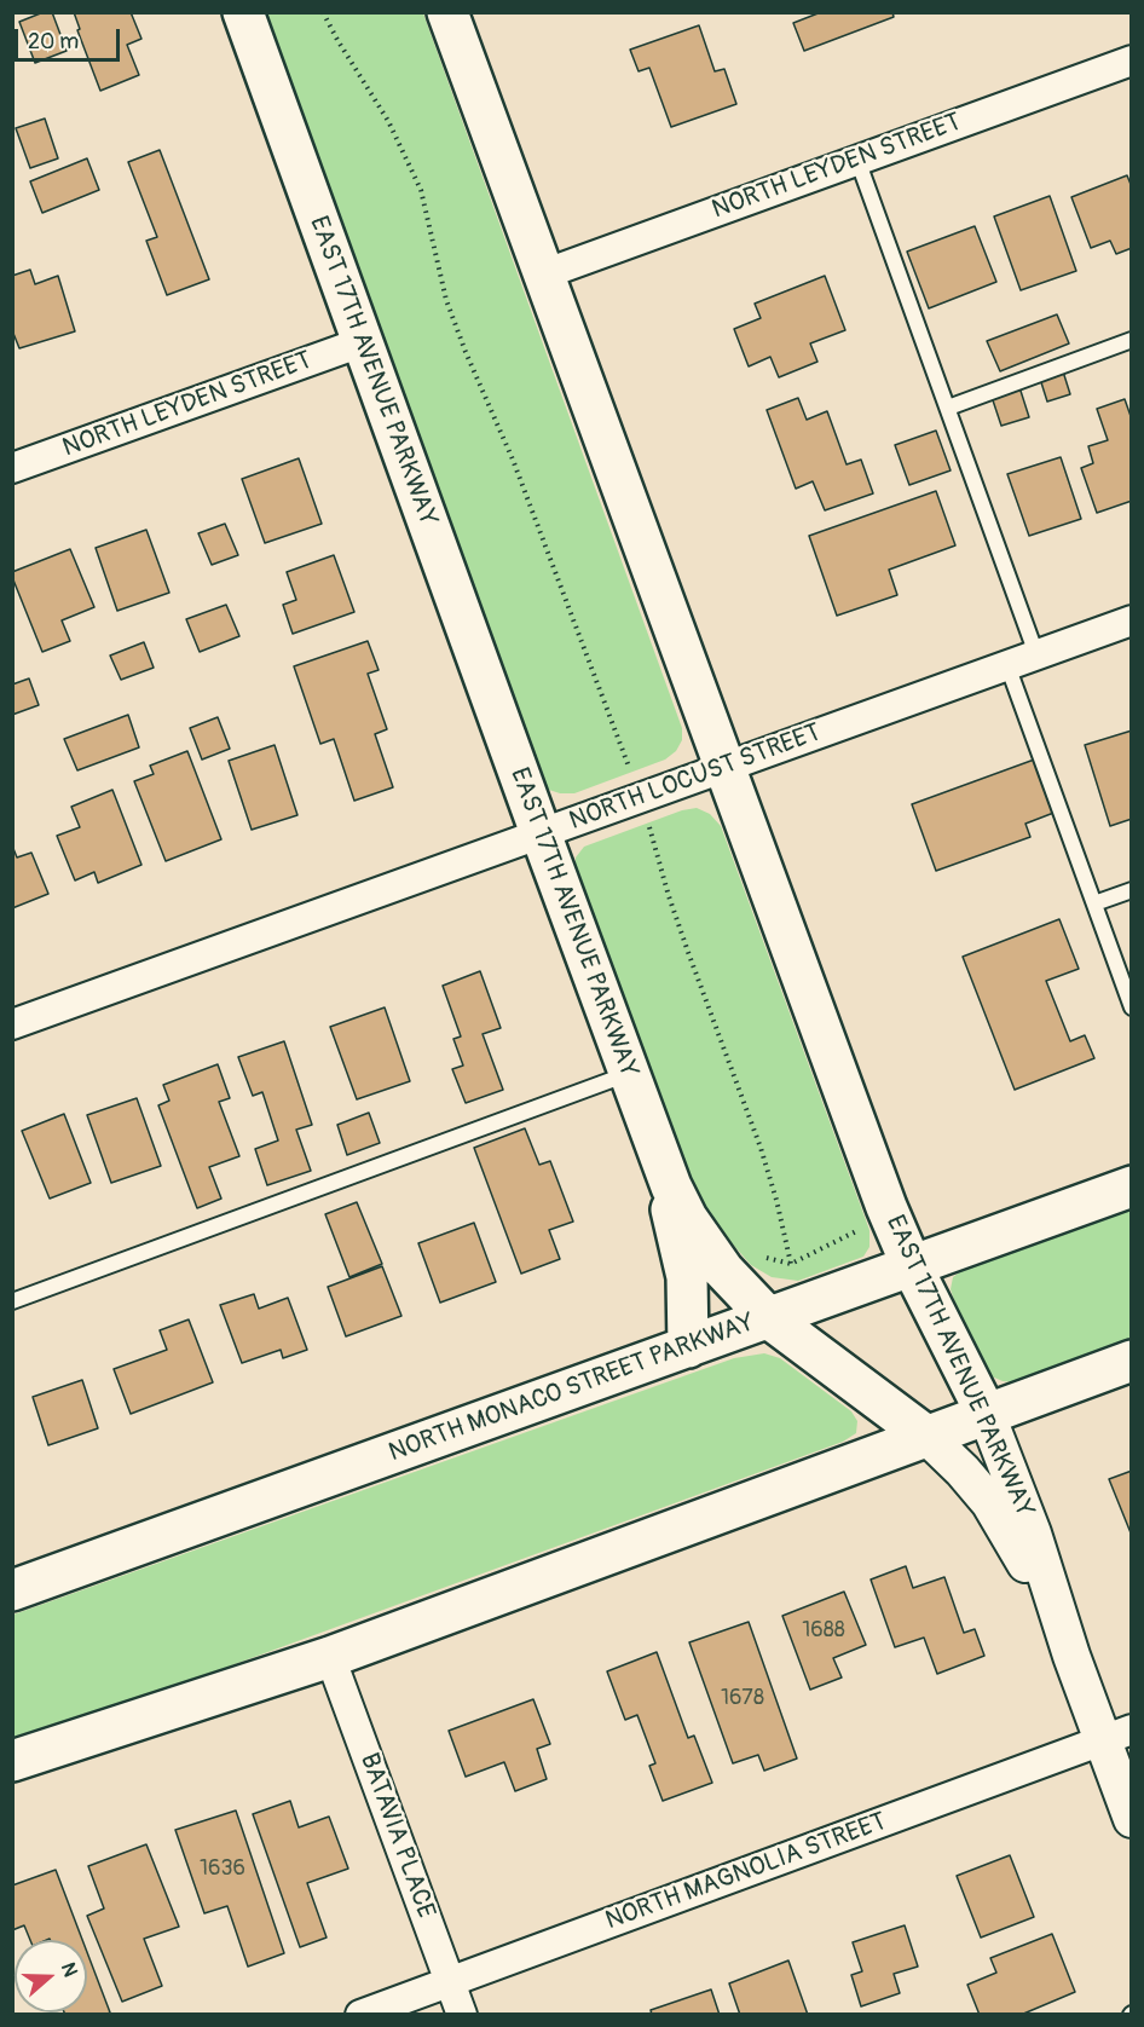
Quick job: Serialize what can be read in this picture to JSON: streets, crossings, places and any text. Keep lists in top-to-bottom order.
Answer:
{
  "streets": {
    "main road": ["EAST 17TH AVENUE PARKWAY", "NORTH MONACO STREET PARKWAY"],
    "street": [
      "NORTH LEYDEN STREET",
      "NORTH LOCUST STREET",
      "BATAVIA PLACE",
      "NORTH MAGNOLIA STREET"
    ]
  },
  "crossings": [
    ["NORTH LEYDEN STREET", "EAST 17TH AVENUE PARKWAY"],
    ["EAST 17TH AVENUE PARKWAY", "NORTH LOCUST STREET"],
    ["EAST 17TH AVENUE PARKWAY", "NORTH MONACO STREET PARKWAY"],
    ["BATAVIA PLACE", "NORTH MAGNOLIA STREET"]
  ],
  "house_numbers": ["1688", "1678", "1636"],
  "scale_bar": "20 m",
  "north": "right"
}
